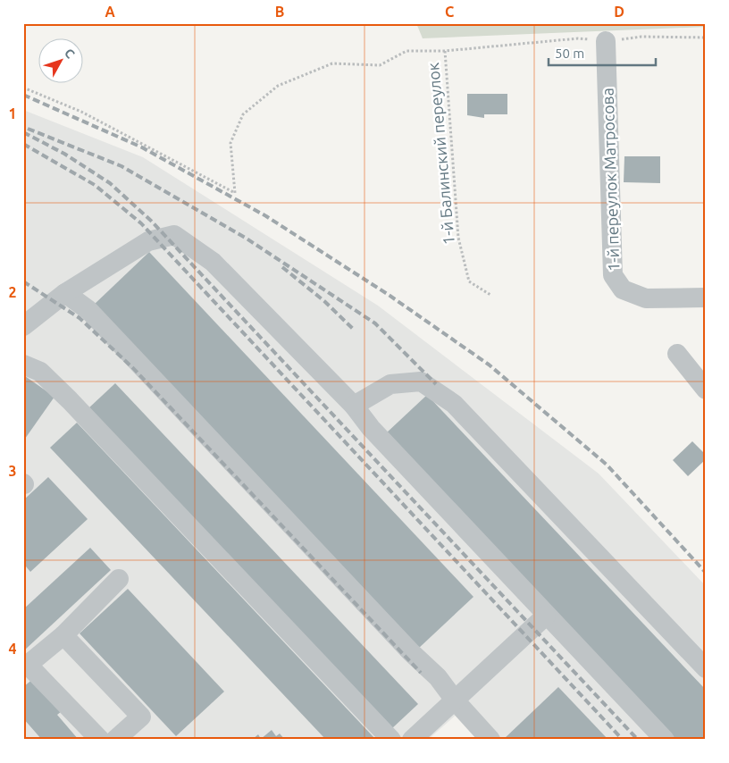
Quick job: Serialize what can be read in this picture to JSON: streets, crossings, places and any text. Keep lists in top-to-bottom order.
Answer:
{
  "streets": {
    "street": ["1-й переулок Матросова"],
    "path": ["1-й Балинский переулок"]
  },
  "scale_bar": "50 m",
  "north": "top right",
  "grid": {
    "columns": [
      "A",
      "B",
      "C",
      "D"
    ],
    "rows": [
      "1",
      "2",
      "3",
      "4"
    ]
  }
}
